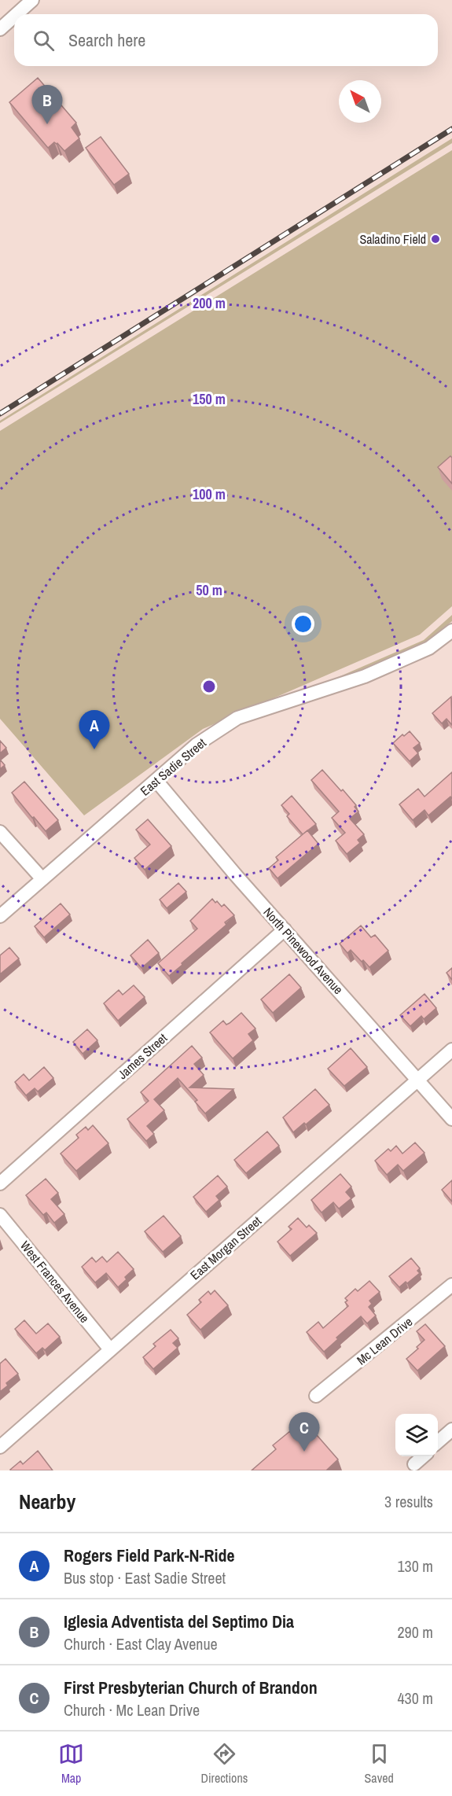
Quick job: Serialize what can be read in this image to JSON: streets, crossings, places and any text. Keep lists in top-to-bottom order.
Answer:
{
  "streets": {
    "street": [
      "East Sadie Street",
      "North Pinewood Avenue",
      "James Street",
      "East Morgan Street",
      "West Frances Avenue",
      "Mc Lean Drive"
    ]
  },
  "crossings": [
    ["East Sadie Street", "North Pinewood Avenue"],
    ["North Pinewood Avenue", "James Street"],
    ["North Pinewood Avenue", "East Morgan Street"],
    ["East Morgan Street", "West Frances Avenue"]
  ],
  "places": ["Saladino Field"],
  "north": "top left",
  "page": {
    "search": "Search here",
    "pins": ["B", "A", "C"],
    "heading": ["Nearby", "3 results"],
    "list": [
      {
        "mark": "A",
        "name": "Rogers Field Park-N-Ride",
        "note": "Bus stop · East Sadie Street",
        "value": "130 m"
      },
      {
        "mark": "B",
        "name": "Iglesia Adventista del Septimo Dia",
        "note": "Church · East Clay Avenue",
        "value": "290 m"
      },
      {
        "mark": "C",
        "name": "First Presbyterian Church of Brandon",
        "note": "Church · Mc Lean Drive",
        "value": "430 m"
      }
    ],
    "nav": ["Map", "Directions", "Saved"]
  },
  "rings": [
    "200 m",
    "150 m",
    "100 m",
    "50 m"
  ]
}
